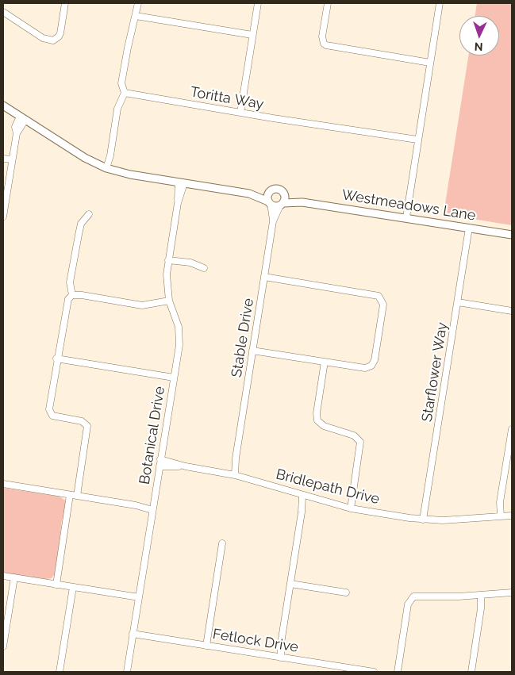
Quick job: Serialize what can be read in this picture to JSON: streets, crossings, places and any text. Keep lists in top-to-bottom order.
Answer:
{
  "streets": {
    "street": [
      "Toritta Way",
      "Westmeadows Lane",
      "Stable Drive",
      "Starflower Way",
      "Botanical Drive",
      "Bridlepath Drive",
      "Fetlock Drive"
    ]
  },
  "crossings": [
    ["Westmeadows Lane", "Stable Drive"],
    ["Westmeadows Lane", "Starflower Way"],
    ["Stable Drive", "Bridlepath Drive"],
    ["Starflower Way", "Bridlepath Drive"],
    ["Botanical Drive", "Bridlepath Drive"],
    ["Botanical Drive", "Fetlock Drive"]
  ],
  "north": "bottom"
}
